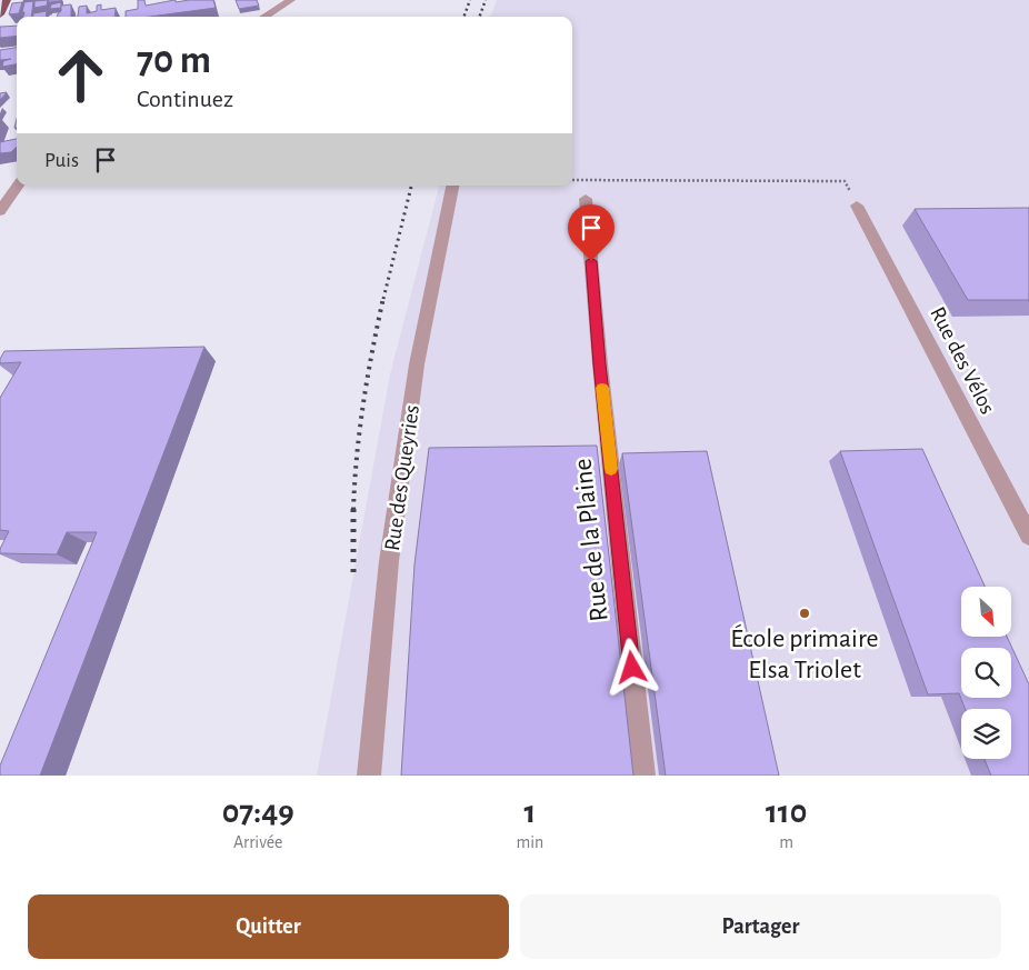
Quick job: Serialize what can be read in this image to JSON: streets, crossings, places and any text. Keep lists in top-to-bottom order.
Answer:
{
  "streets": {
    "street": ["Rue des Vélos", "Rue des Queyries", "Rue de la Plaine"]
  },
  "places": ["École primaire Elsa Triolet"],
  "north": "bottom right",
  "page": {
    "turn": ["70 m", "Continuez"],
    "then": "Puis",
    "eta": [
      "07:49",
      "Arrivée",
      "1",
      "min",
      "110",
      "m"
    ],
    "buttons": ["Quitter", "Partager"]
  }
}
